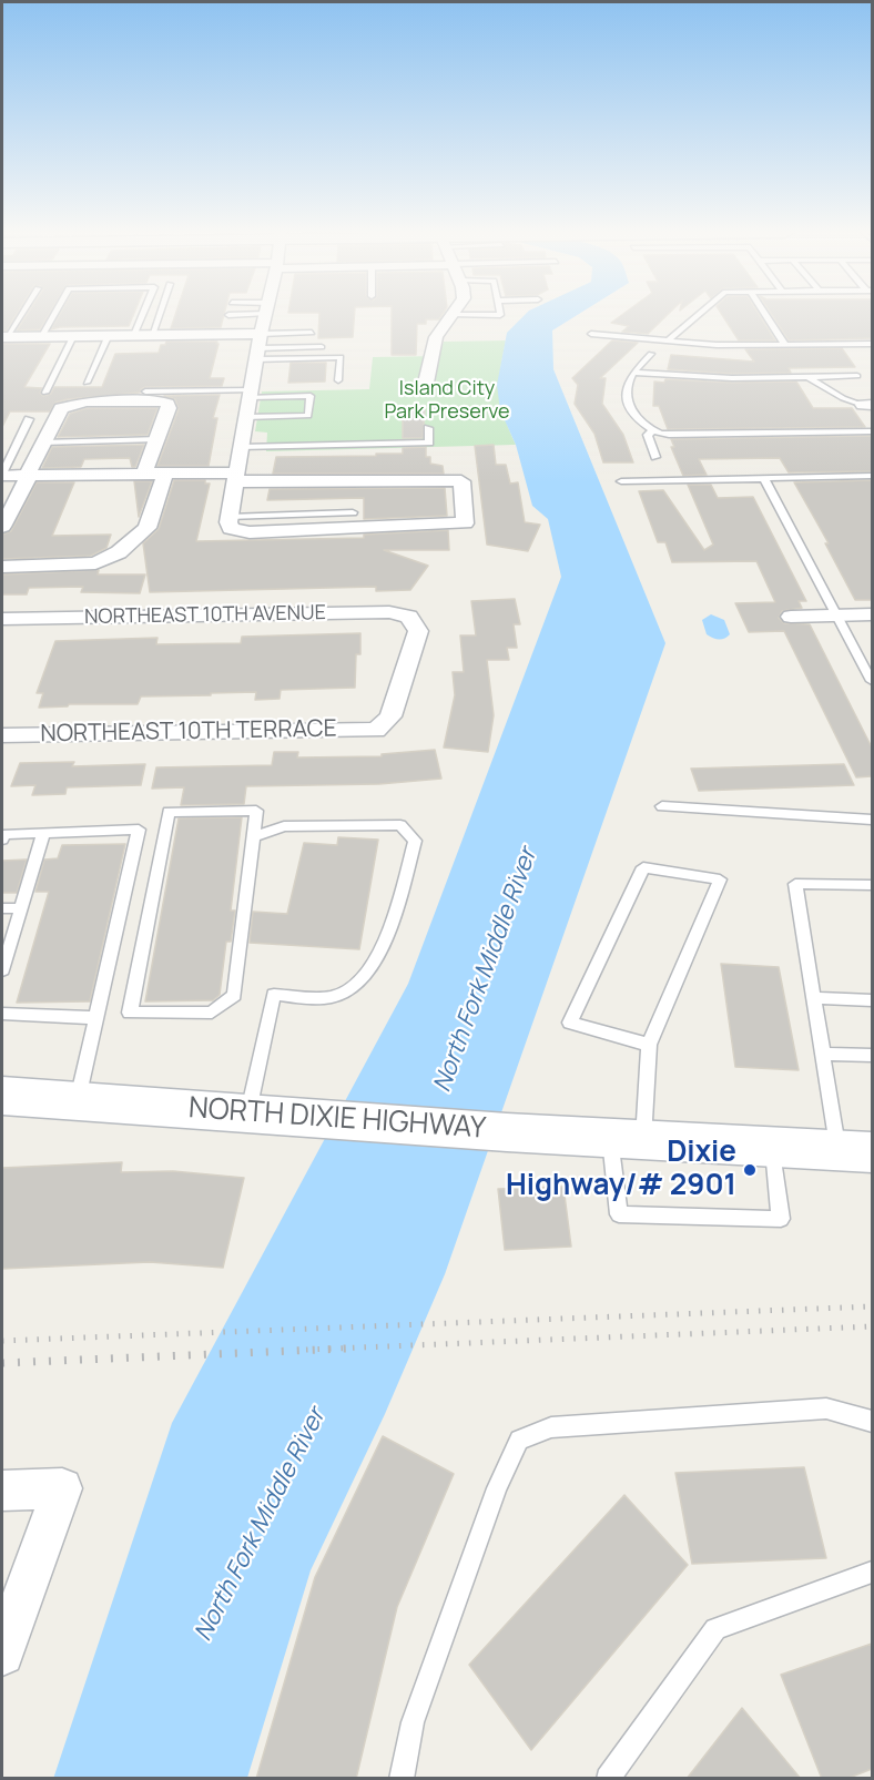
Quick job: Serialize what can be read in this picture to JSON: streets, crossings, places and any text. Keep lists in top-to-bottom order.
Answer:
{
  "streets": {
    "street": ["NORTHEAST 10TH AVENUE", "NORTHEAST 10TH TERRACE", "NORTH DIXIE HIGHWAY"]
  },
  "crossings": [
    ["NORTHEAST 10TH AVENUE", "NORTHEAST 10TH TERRACE"]
  ],
  "water": ["North Fork Middle River"],
  "parks": ["Island City Park Preserve"],
  "places": ["Dixie Highway/# 2901"]
}
